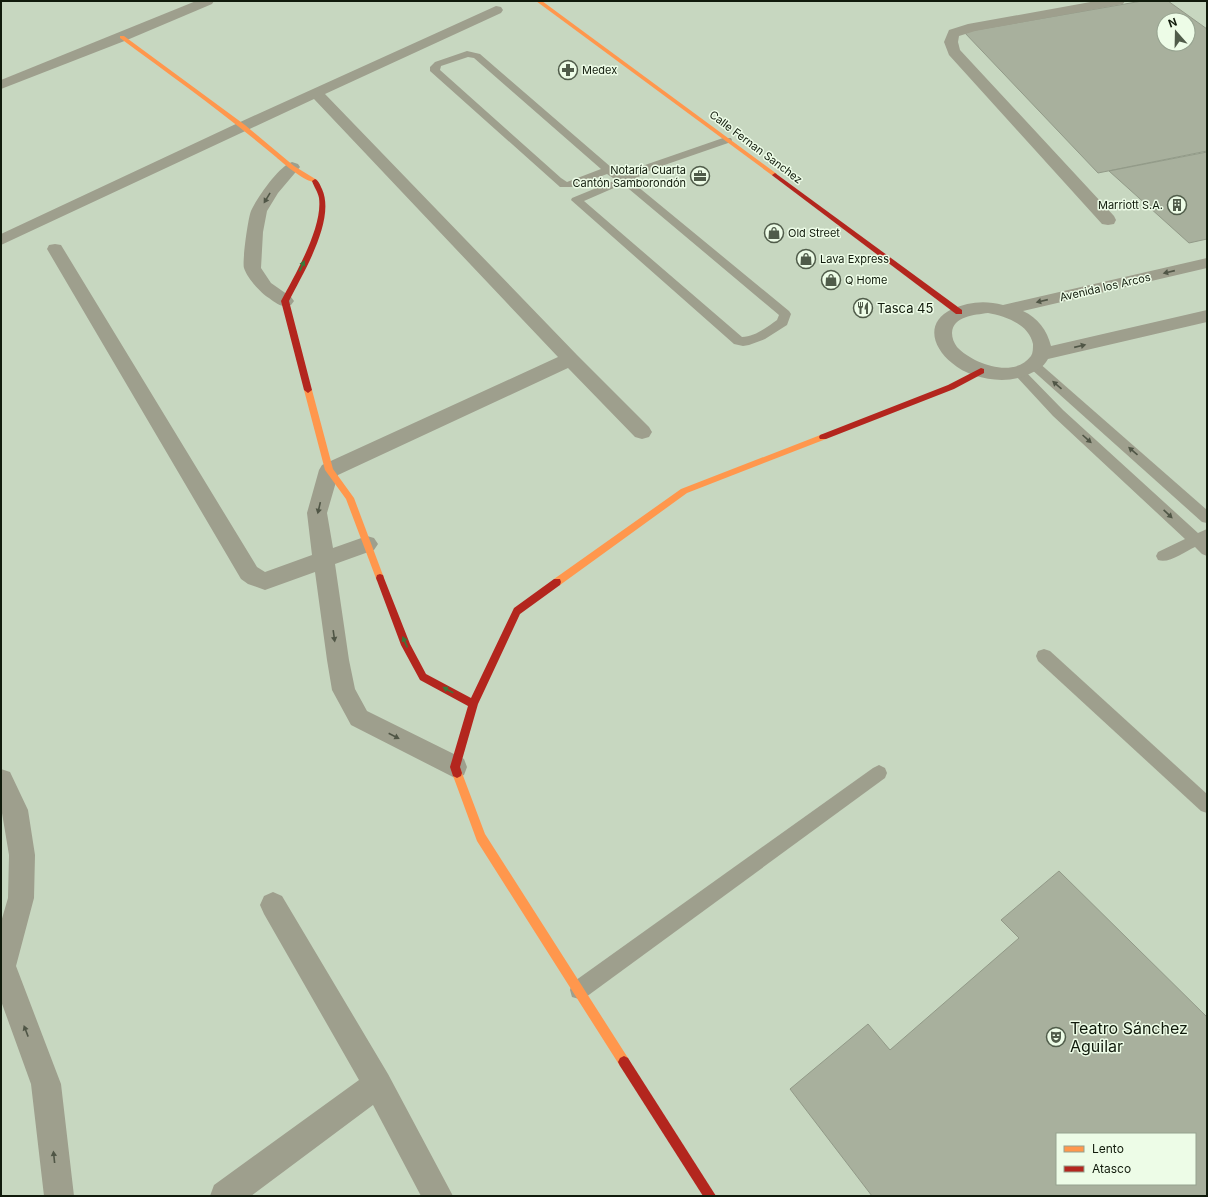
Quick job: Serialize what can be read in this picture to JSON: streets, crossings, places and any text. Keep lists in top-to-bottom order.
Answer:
{
  "streets": {
    "street": ["Calle Fernan Sanchez", "Avenida los Arcos"]
  },
  "crossings": [
    ["Calle Fernan Sanchez", "Avenida los Arcos"]
  ],
  "places": {
    "pharmacy": ["Medex"],
    "office": ["Notaría Cuarta Cantón Samborondón"],
    "building": ["Marriott S.A."],
    "shop": ["Old Street", "Lava Express", "Q Home"],
    "restaurant": ["Tasca 45"],
    "theatre": ["Teatro Sánchez Aguilar"]
  },
  "legend": ["Lento", "Atasco"],
  "north": "top"
}
